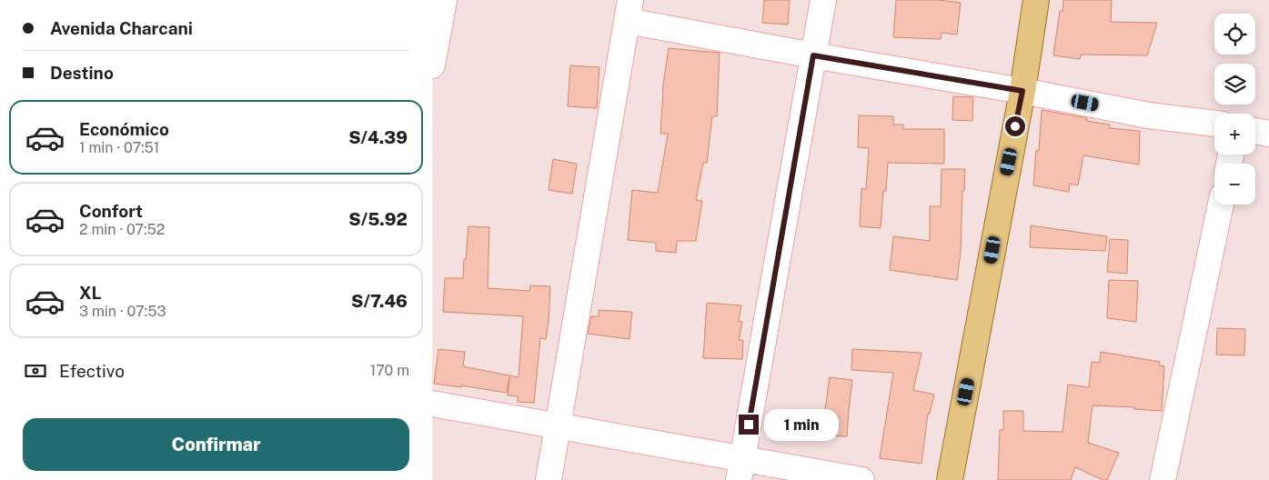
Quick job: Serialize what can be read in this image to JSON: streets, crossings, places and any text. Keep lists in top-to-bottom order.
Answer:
{
  "page": {
    "banner": ["Avenida Charcani", "Destino"],
    "map_buttons": ["+", "−"],
    "list": [
      {
        "name": "Económico",
        "note": "1 min · 07:51",
        "value": "S/4.39"
      },
      {
        "name": "Confort",
        "note": "2 min · 07:52",
        "value": "S/5.92"
      },
      {
        "name": "XL",
        "note": "3 min · 07:53",
        "value": "S/7.46"
      }
    ],
    "pay": ["Efectivo", "170 m"],
    "buttons": "Confirmar",
    "bubble": "1 min"
  }
}
